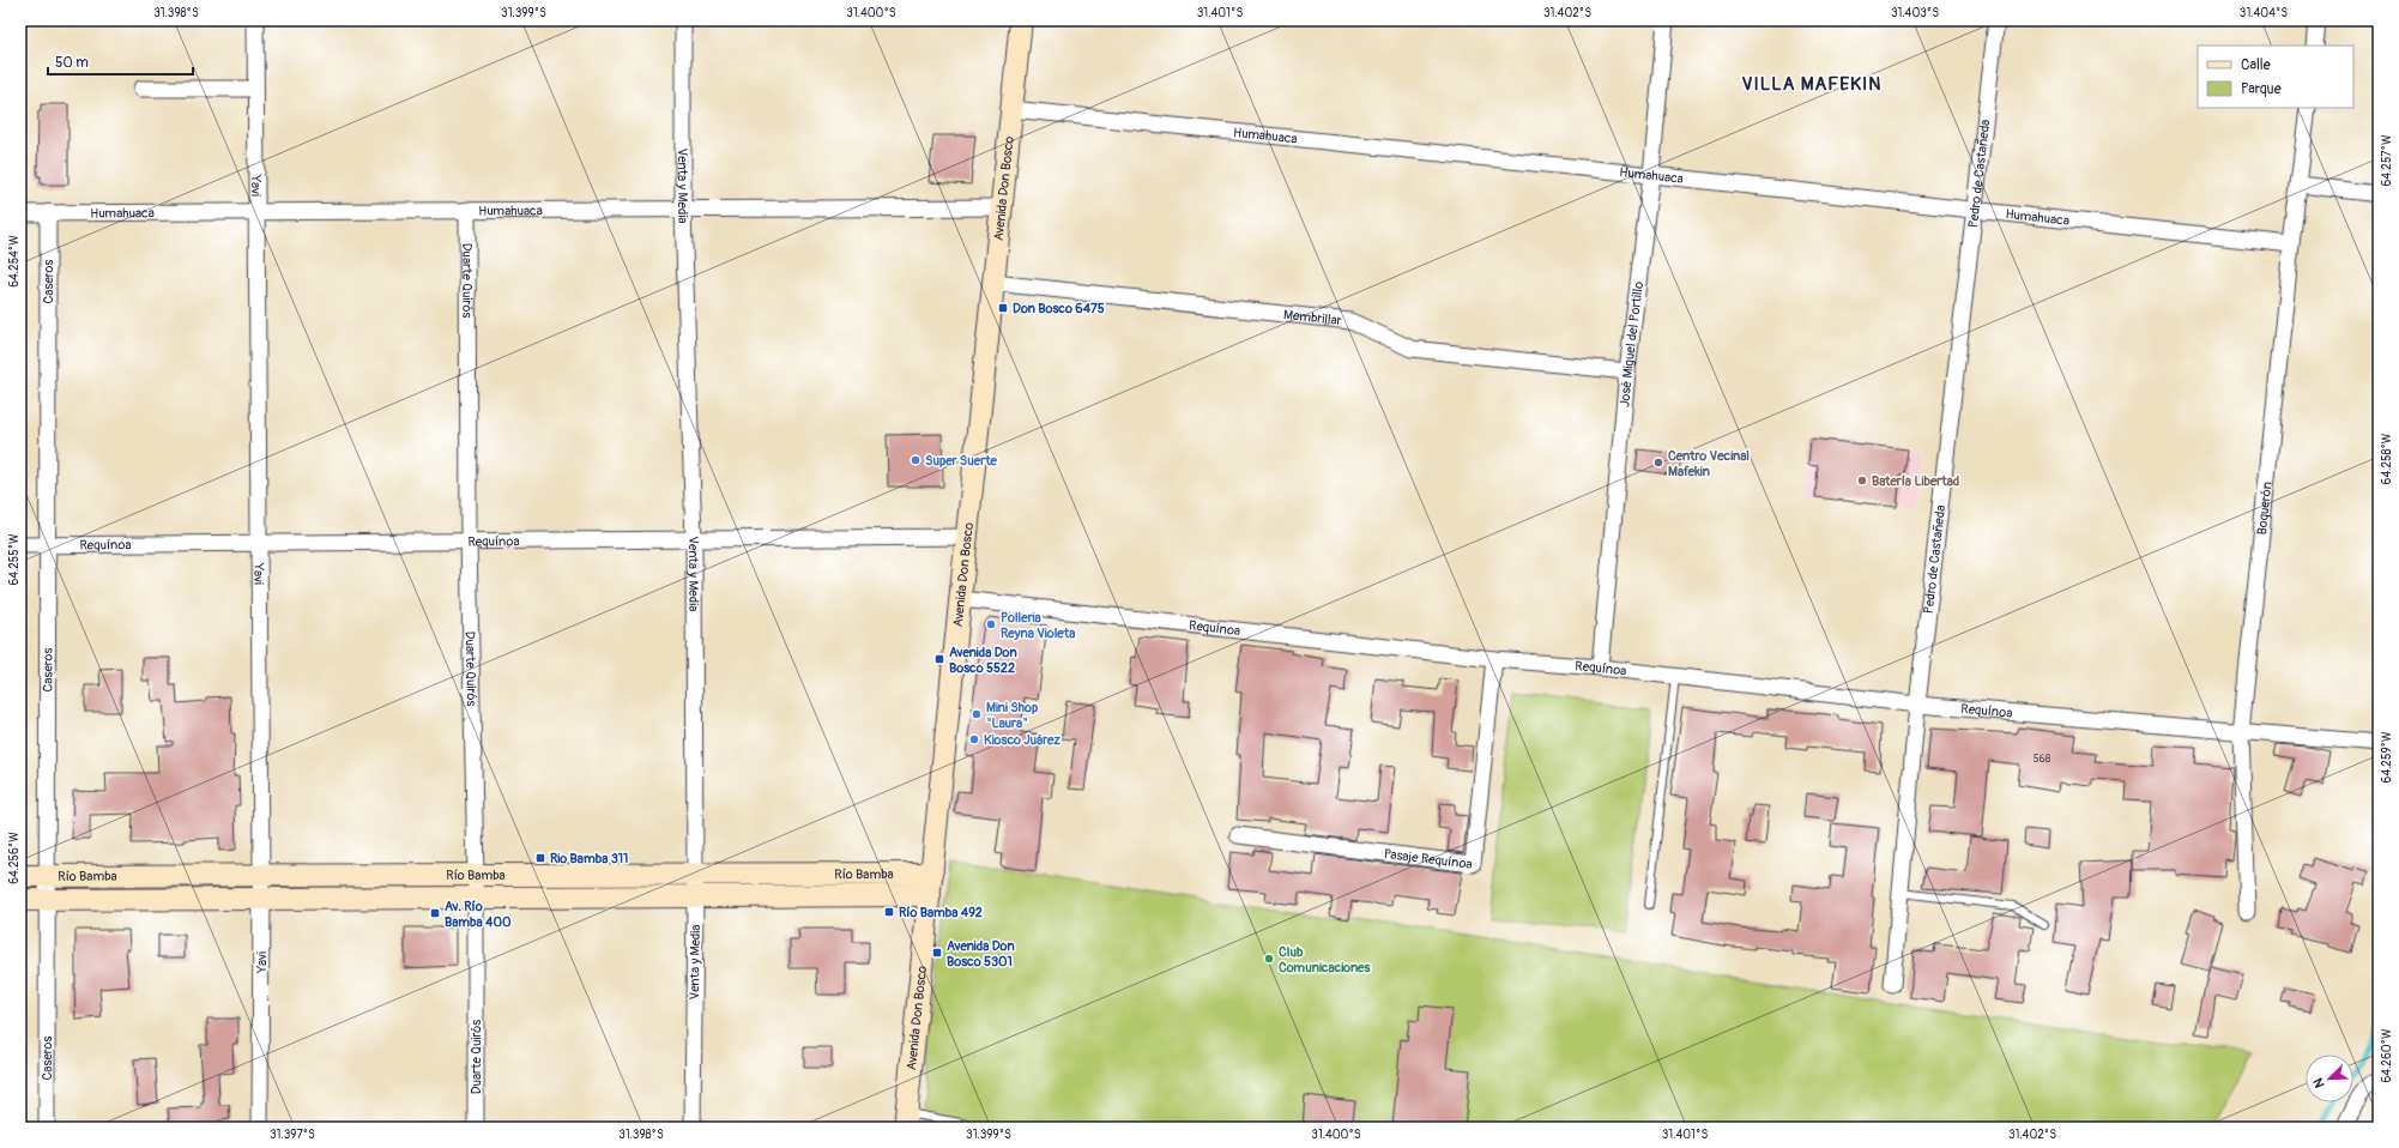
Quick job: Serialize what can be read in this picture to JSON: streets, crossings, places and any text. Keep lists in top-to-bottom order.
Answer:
{
  "streets": {
    "main road": ["Avenida Don Bosco", "Río Bamba"],
    "street": [
      "Humahuaca",
      "Pedro de Castañeda",
      "Yavi",
      "Venta y Media",
      "Duarte Quirós",
      "Caseros",
      "Membrillar",
      "José Miguel del Portillo",
      "Boquerón",
      "Requínoa",
      "Pasaje Requínoa"
    ]
  },
  "crossings": [
    ["Humahuaca", "Pedro de Castañeda"],
    ["Humahuaca", "Yavi"],
    ["Humahuaca", "Venta y Media"],
    ["Humahuaca", "Avenida Don Bosco"],
    ["Humahuaca", "Duarte Quirós"],
    ["Humahuaca", "Caseros"],
    ["Humahuaca", "José Miguel del Portillo"],
    ["Humahuaca", "Boquerón"],
    ["Pedro de Castañeda", "Requínoa"],
    ["Yavi", "Requínoa"],
    ["Yavi", "Río Bamba"],
    ["Venta y Media", "Requínoa"],
    ["Venta y Media", "Río Bamba"],
    ["Avenida Don Bosco", "Membrillar"],
    ["Avenida Don Bosco", "Requínoa"],
    ["Avenida Don Bosco", "Río Bamba"],
    ["Duarte Quirós", "Requínoa"],
    ["Duarte Quirós", "Río Bamba"],
    ["Caseros", "Requínoa"],
    ["Caseros", "Río Bamba"],
    ["Membrillar", "José Miguel del Portillo"],
    ["José Miguel del Portillo", "Requínoa"],
    ["Boquerón", "Requínoa"],
    ["Requínoa", "Pasaje Requínoa"]
  ],
  "districts": ["VILLA MAFEKIN"],
  "places": {
    "transit": [
      "Don Bosco 6475",
      "Avenida Don Bosco 5522",
      "Rio Bamba 311",
      "Río Bamba 492",
      "Av. Río Bamba 400",
      "Avenida Don Bosco 5301"
    ],
    "other": [
      "Super Suerte",
      "Centro Vecinal Mafekin",
      "Batería Libertad",
      "Polleria Reyna Violeta",
      "Mini Shop \"Laura\"",
      "Kiosco Juárez",
      "Club Comunicaciones"
    ]
  },
  "house_numbers": ["568"],
  "legend": ["Calle", "Parque"],
  "scale_bar": "50 m",
  "north": "bottom left",
  "coordinates": [
    "31.398°S",
    "31.399°S",
    "31.400°S",
    "31.401°S",
    "31.402°S",
    "31.403°S",
    "31.404°S",
    "64.257°W",
    "64.254°W",
    "64.258°W",
    "64.255°W",
    "64.259°W",
    "64.256°W",
    "64.260°W",
    "31.397°S"
  ]
}
